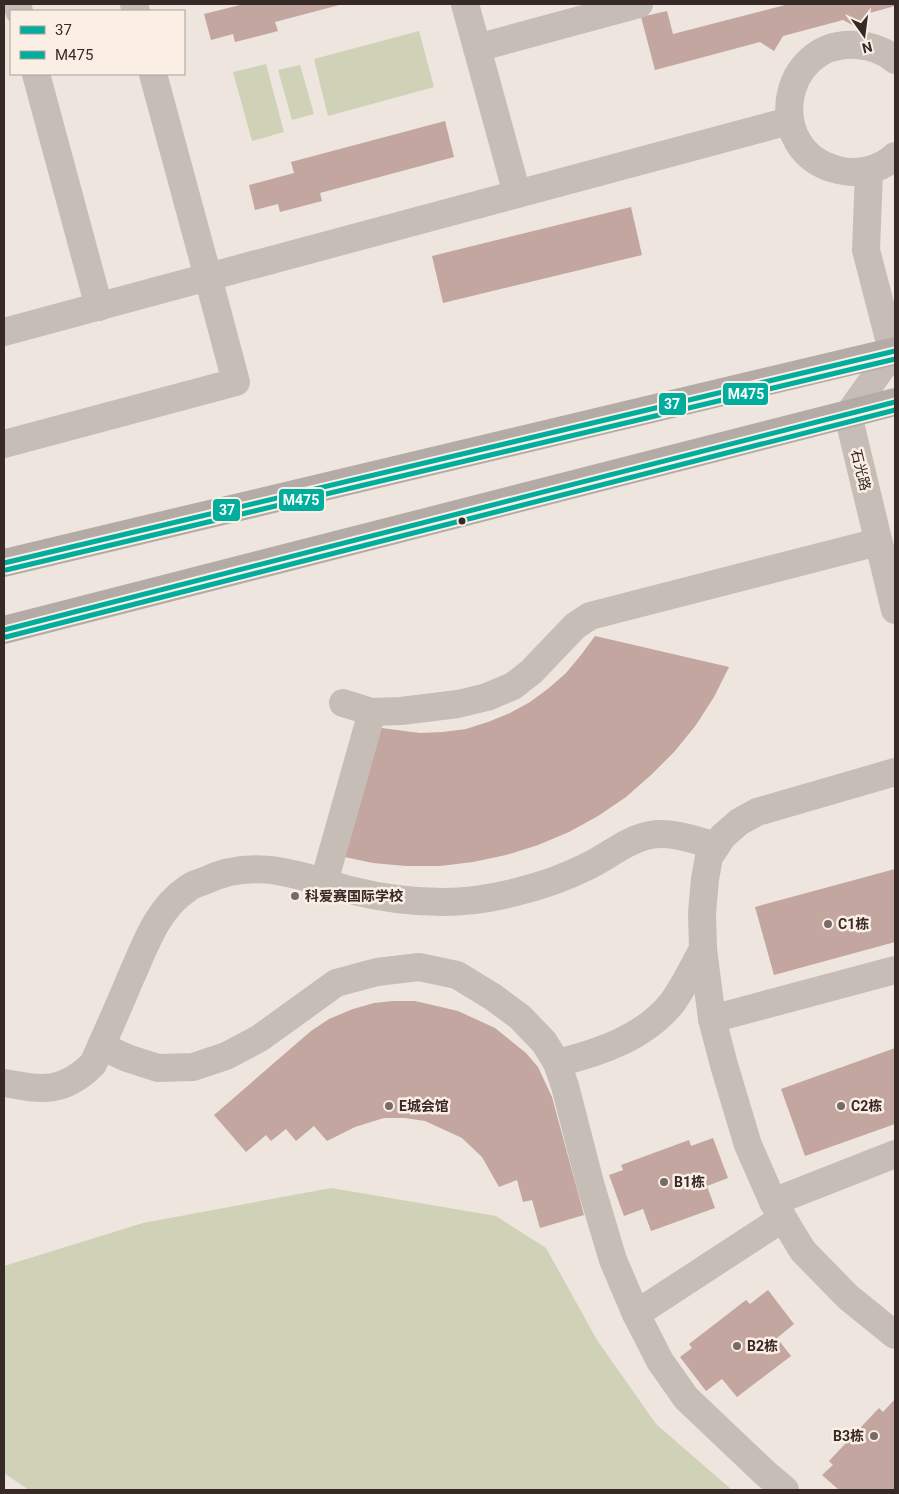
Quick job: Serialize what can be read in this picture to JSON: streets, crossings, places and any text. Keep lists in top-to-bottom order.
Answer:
{
  "streets": {
    "street": ["石光路"]
  },
  "places": [
    "科爱赛国际学校",
    "C1栋",
    "E城会馆",
    "C2栋",
    "B1栋",
    "B2栋",
    "B3栋"
  ],
  "lines": ["transit line 37", "transit line M475"],
  "legend": ["37", "M475"],
  "north": "bottom"
}
